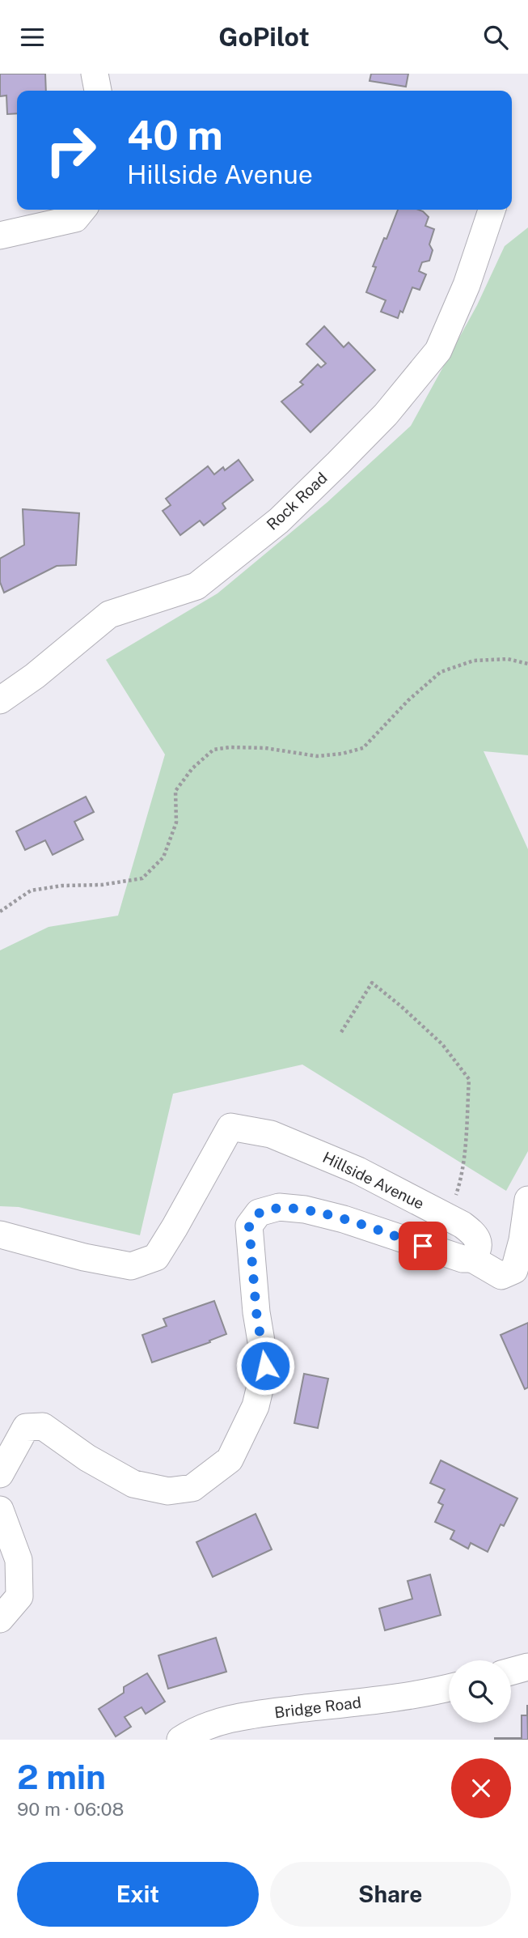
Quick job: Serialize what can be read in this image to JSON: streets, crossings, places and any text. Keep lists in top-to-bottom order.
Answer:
{
  "streets": {
    "street": ["Rock Road", "Hillside Avenue", "Bridge Road"]
  },
  "page": {
    "header": "GoPilot",
    "turn": ["40 m", "Hillside Avenue"],
    "heading": ["2 min", "90 m · 06:08"],
    "buttons": ["Exit", "Share"]
  }
}
